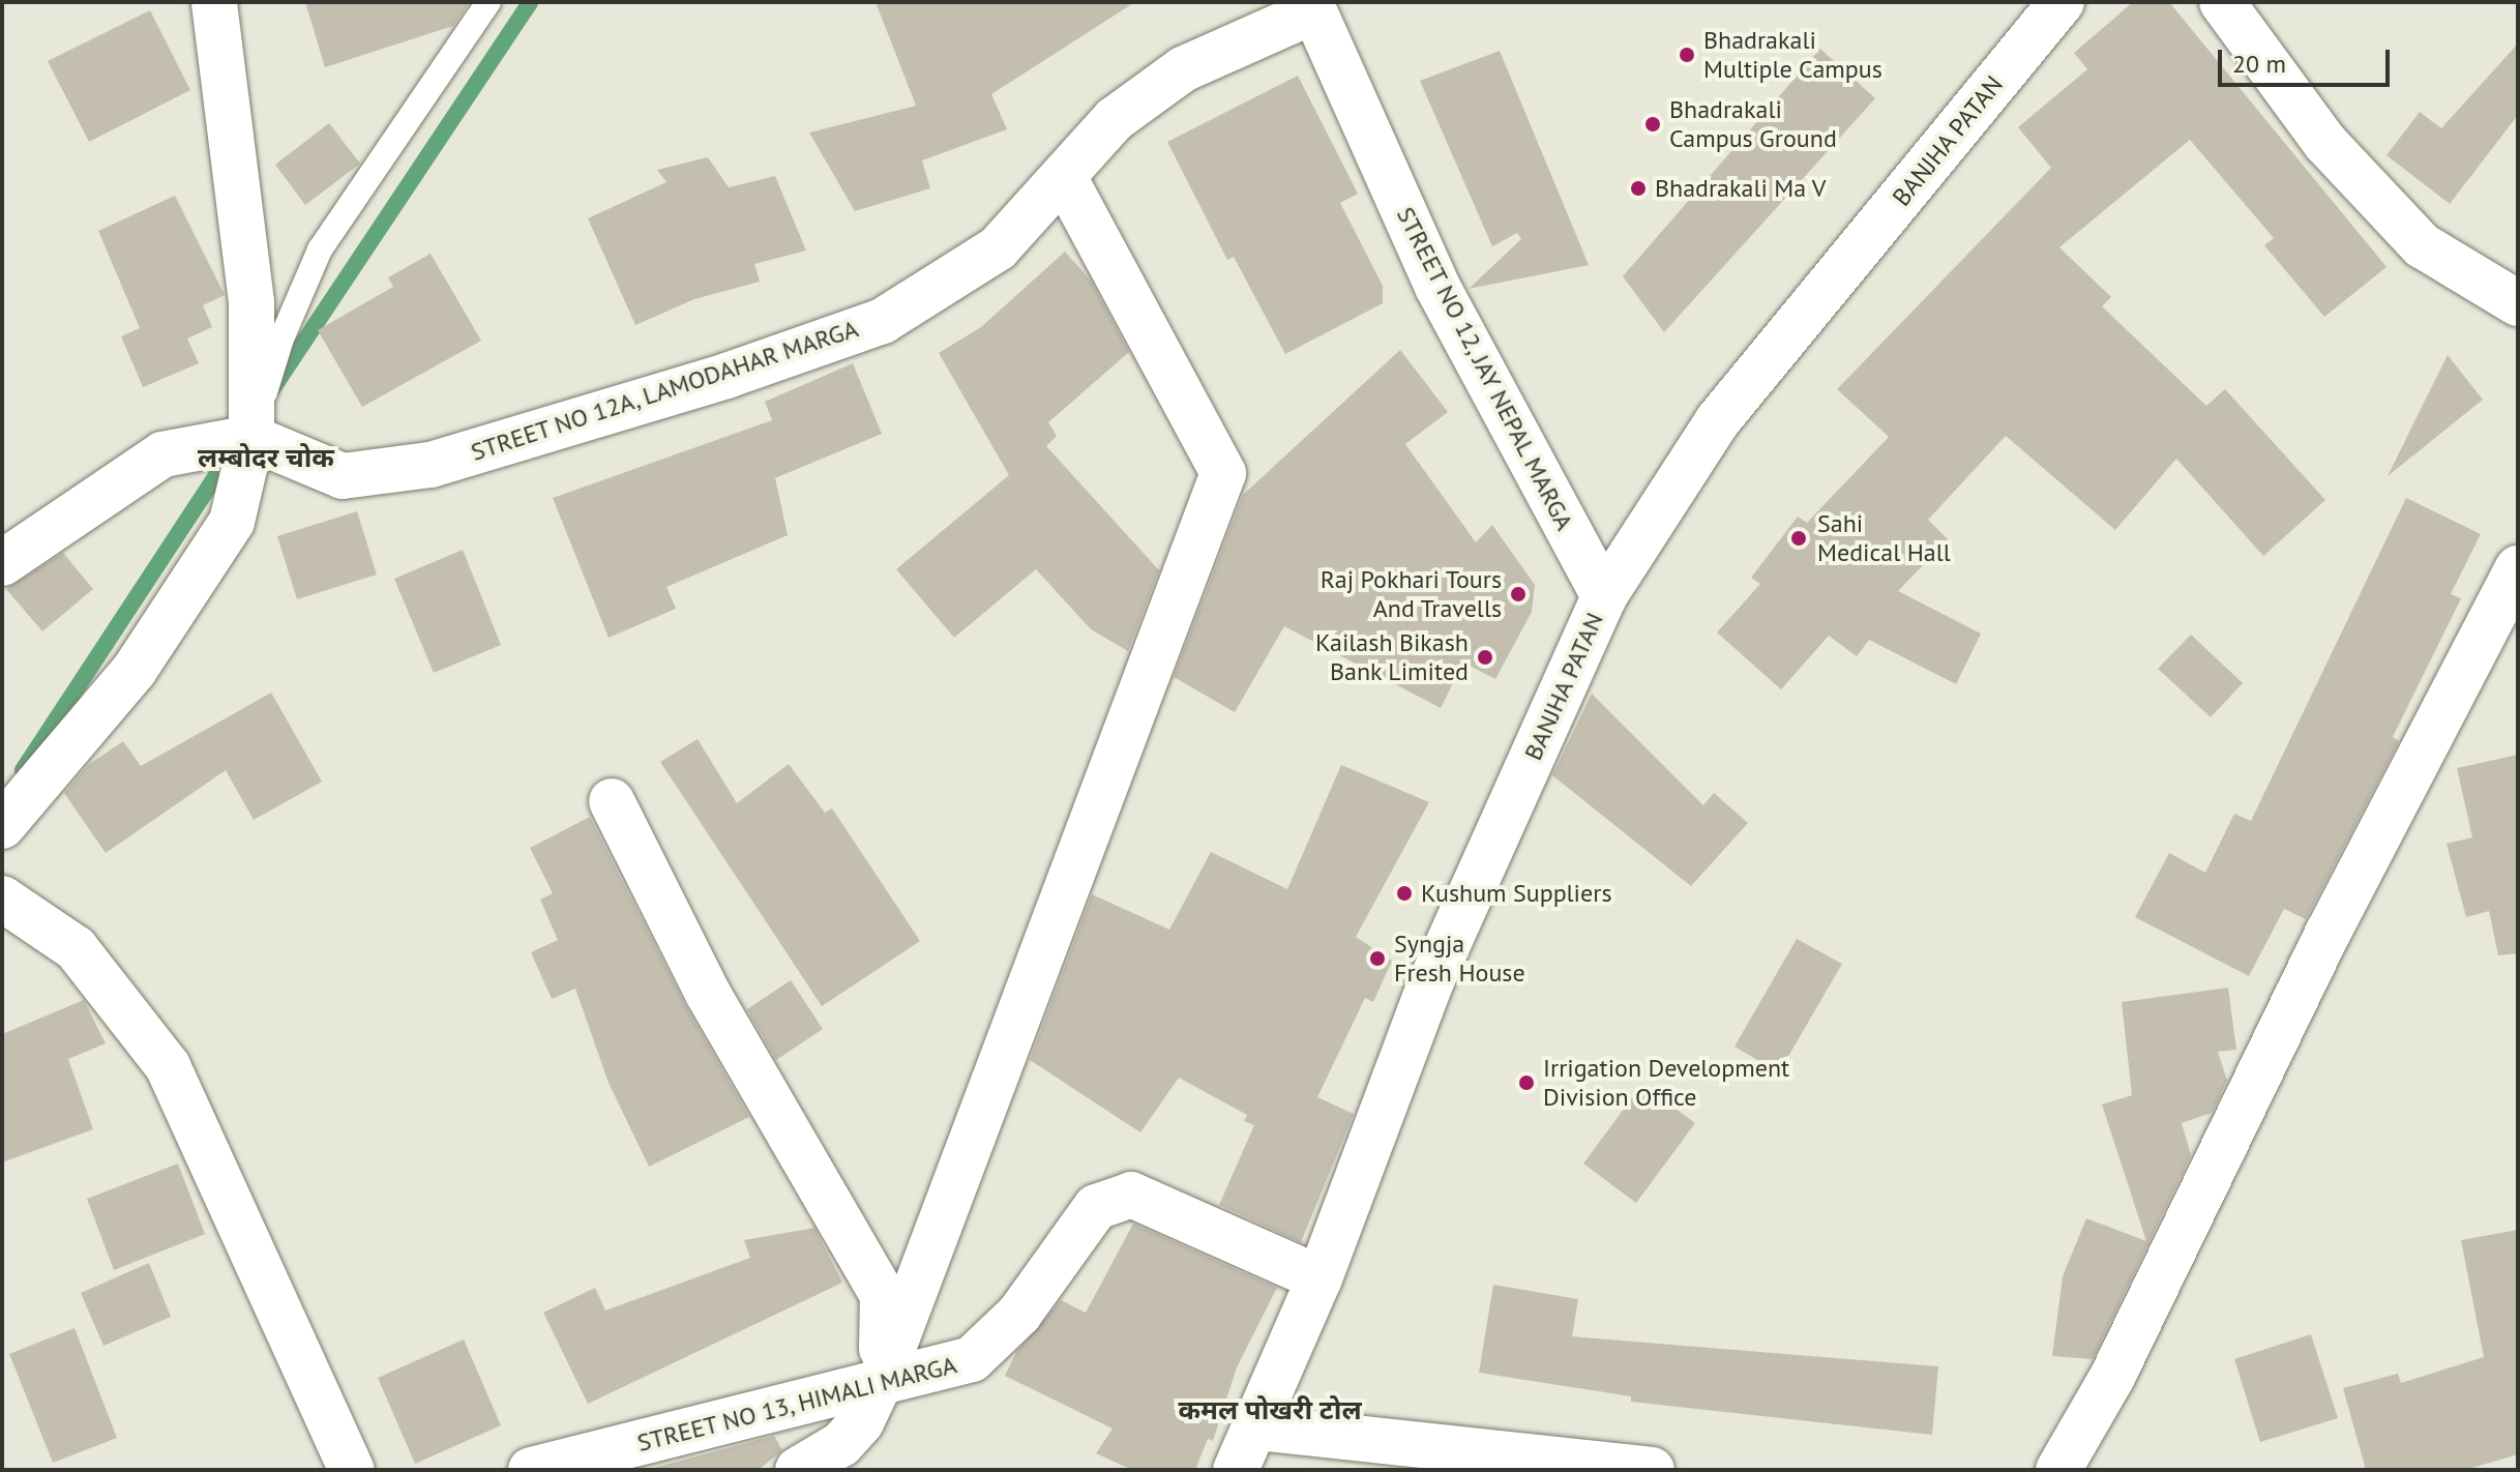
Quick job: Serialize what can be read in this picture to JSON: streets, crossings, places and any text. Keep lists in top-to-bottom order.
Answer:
{
  "streets": {
    "street": [
      "BANJHA PATAN",
      "STREET NO 12, JAY NEPAL MARGA",
      "STREET NO 12A, LAMODAHAR MARGA",
      "STREET NO 13, HIMALI MARGA"
    ]
  },
  "crossings": [
    ["BANJHA PATAN", "STREET NO 12, JAY NEPAL MARGA"],
    ["BANJHA PATAN", "STREET NO 13, HIMALI MARGA"],
    ["STREET NO 12, JAY NEPAL MARGA", "STREET NO 12A, LAMODAHAR MARGA"]
  ],
  "districts": ["लम्बोदर चोक", "कमल पोखरी टोल"],
  "places": [
    "Bhadrakali Multiple Campus",
    "Bhadrakali Campus Ground",
    "Bhadrakali Ma V",
    "Sahi Medical Hall",
    "Raj Pokhari Tours And Travells",
    "Kailash Bikash Bank Limited",
    "Kushum Suppliers",
    "Syngja Fresh House",
    "Irrigation Development Division Office"
  ],
  "scale_bar": "20 m"
}
